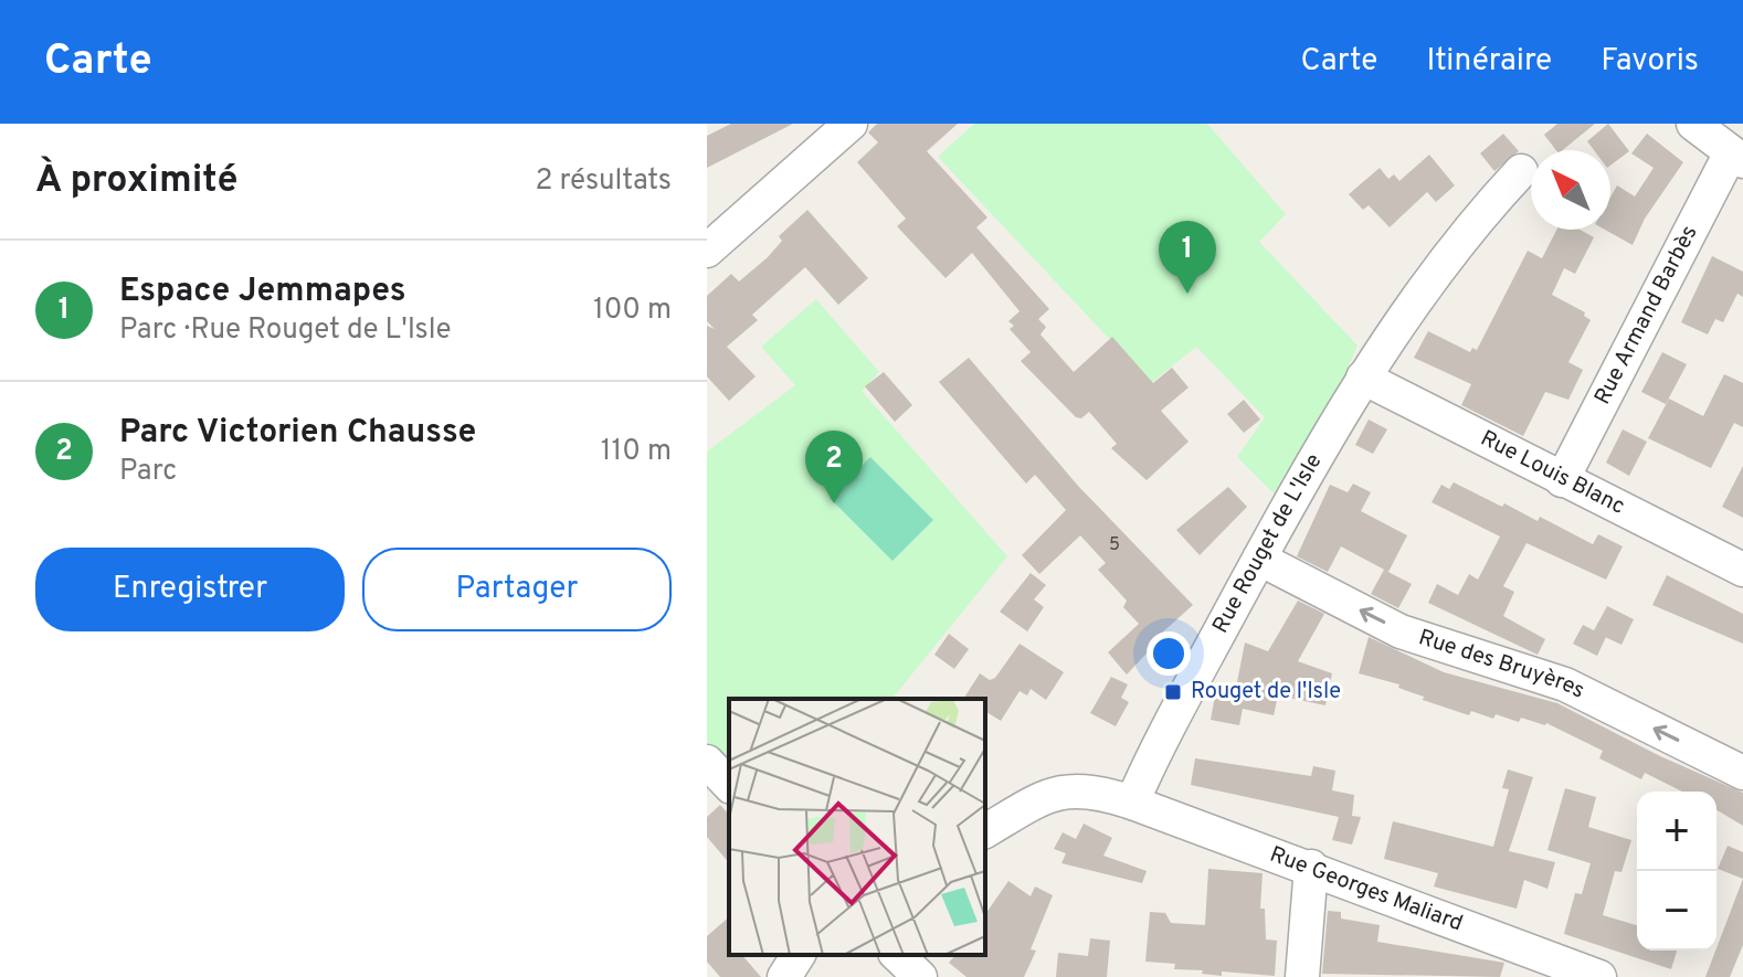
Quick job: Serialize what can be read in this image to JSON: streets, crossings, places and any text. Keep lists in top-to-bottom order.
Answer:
{
  "streets": {
    "street": [
      "Rue Armand Barbès",
      "Rue Louis Blanc",
      "Rue Rouget de L'Isle",
      "Rue des Bruyères",
      "Rue Georges Maliard"
    ]
  },
  "crossings": [
    ["Rue Armand Barbès", "Rue Louis Blanc"],
    ["Rue Louis Blanc", "Rue Rouget de L'Isle"],
    ["Rue Rouget de L'Isle", "Rue des Bruyères"],
    ["Rue Rouget de L'Isle", "Rue Georges Maliard"]
  ],
  "one_way": ["Rue des Bruyères"],
  "places": {
    "transit": ["Rouget de l'Isle"]
  },
  "house_numbers": ["5"],
  "north": "top left",
  "page": {
    "header": "Carte",
    "nav": ["Carte", "Itinéraire", "Favoris"],
    "heading": ["À proximité", "2 résultats"],
    "pins": ["1", "2"],
    "list": [
      {
        "mark": "1",
        "name": "Espace Jemmapes",
        "note": "Parc · Rue Rouget de L'Isle",
        "value": "100 m"
      },
      {
        "mark": "2",
        "name": "Parc Victorien Chausse",
        "note": "Parc",
        "value": "110 m"
      }
    ],
    "buttons": ["Enregistrer", "Partager"],
    "map_buttons": ["+", "−"]
  }
}
